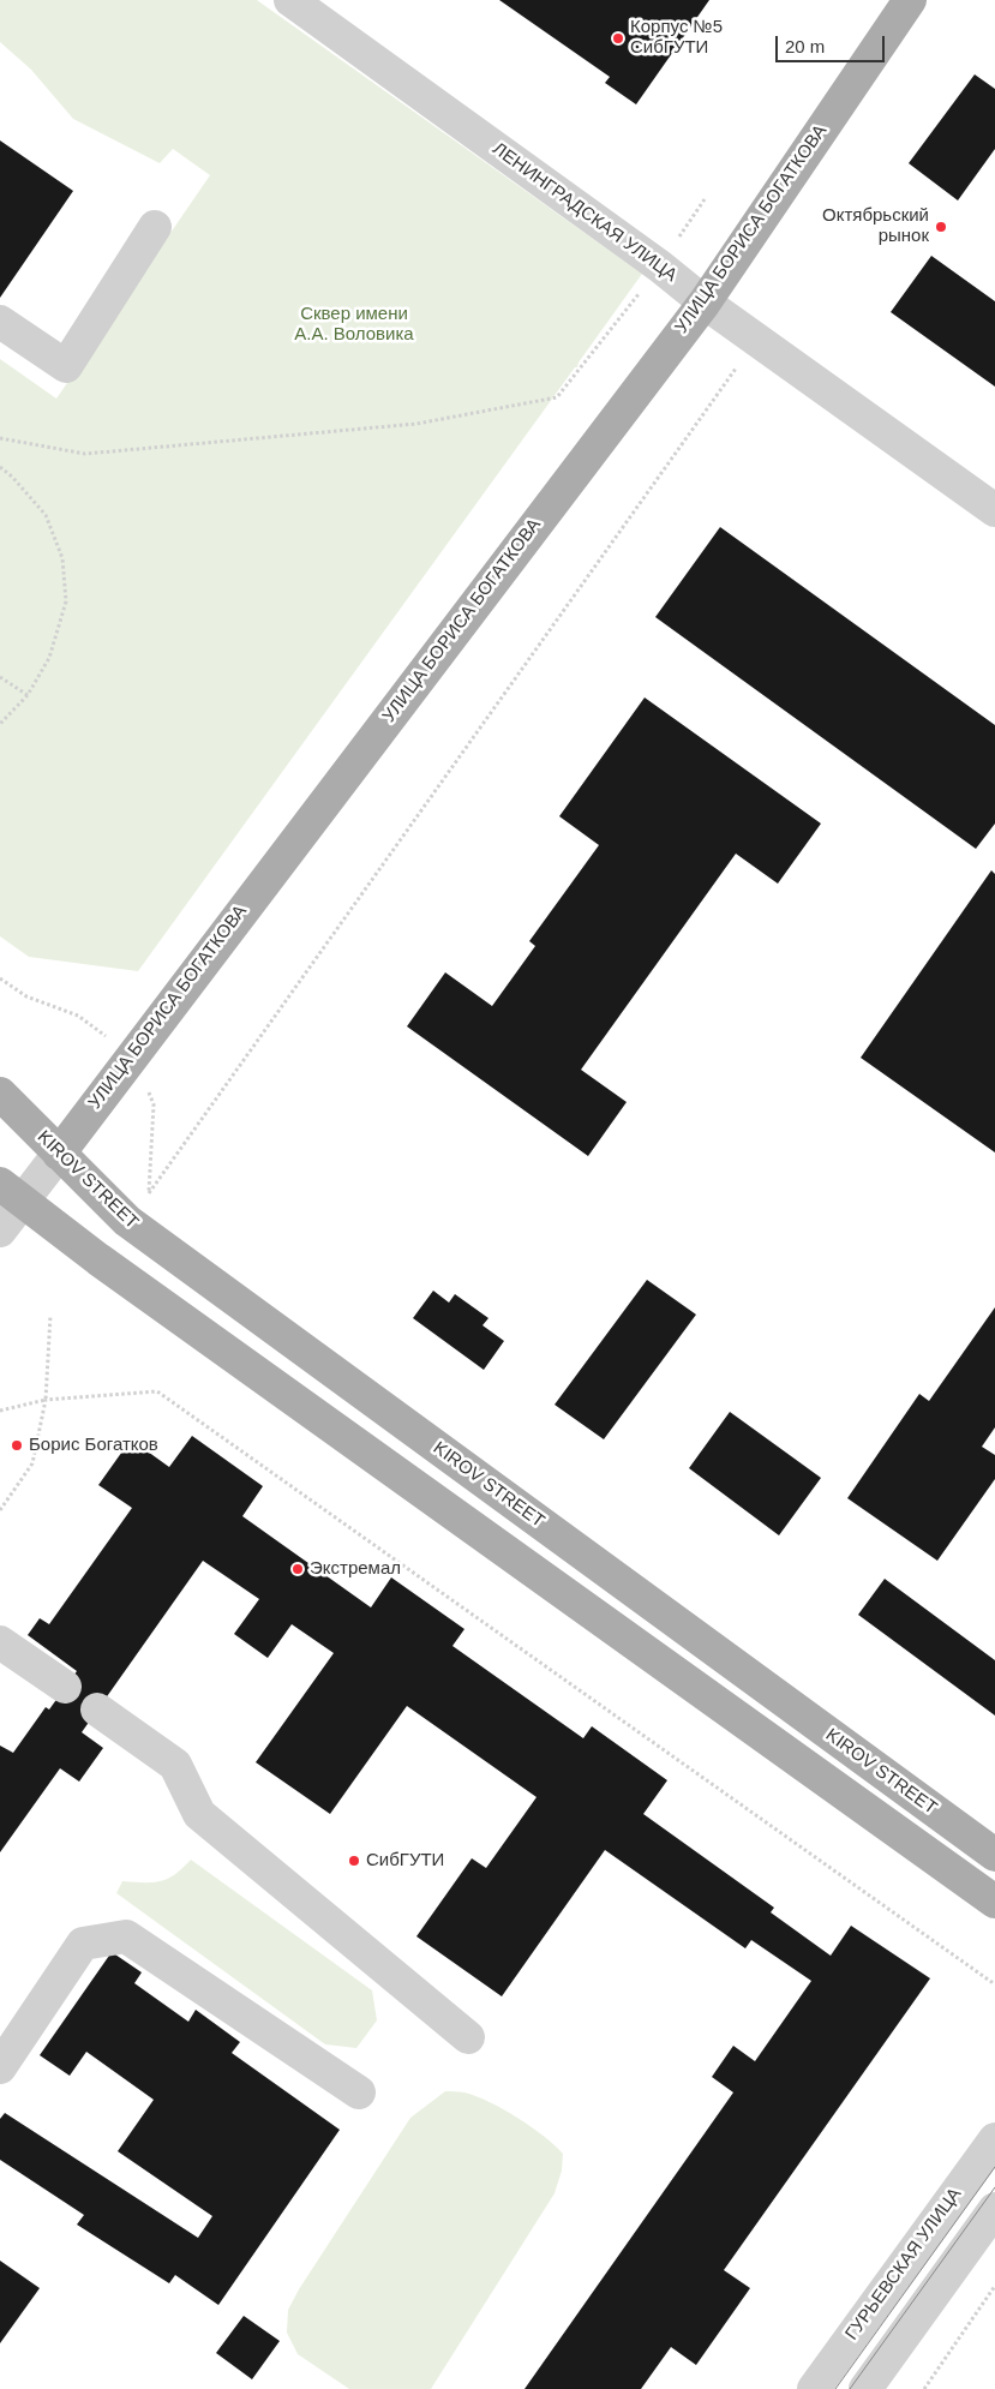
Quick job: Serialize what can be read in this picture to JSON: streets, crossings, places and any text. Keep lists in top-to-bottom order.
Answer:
{
  "streets": {
    "main road": ["УЛИЦА БОРИСА БОГАТКОВА", "KIROV STREET"],
    "street": ["ЛЕНИНГРАДСКАЯ УЛИЦА", "ГУРЬЕВСКАЯ УЛИЦА"]
  },
  "crossings": [
    ["ЛЕНИНГРАДСКАЯ УЛИЦА", "УЛИЦА БОРИСА БОГАТКОВА"],
    ["УЛИЦА БОРИСА БОГАТКОВА", "KIROV STREET"]
  ],
  "parks": ["Cквер имени А.А. Воловика"],
  "places": [
    "Корпус №5 СибГУТИ",
    "Октябрьский рынок",
    "Борис Богатков",
    "Экстремал",
    "СибГУТИ"
  ],
  "scale_bar": "20 m"
}
